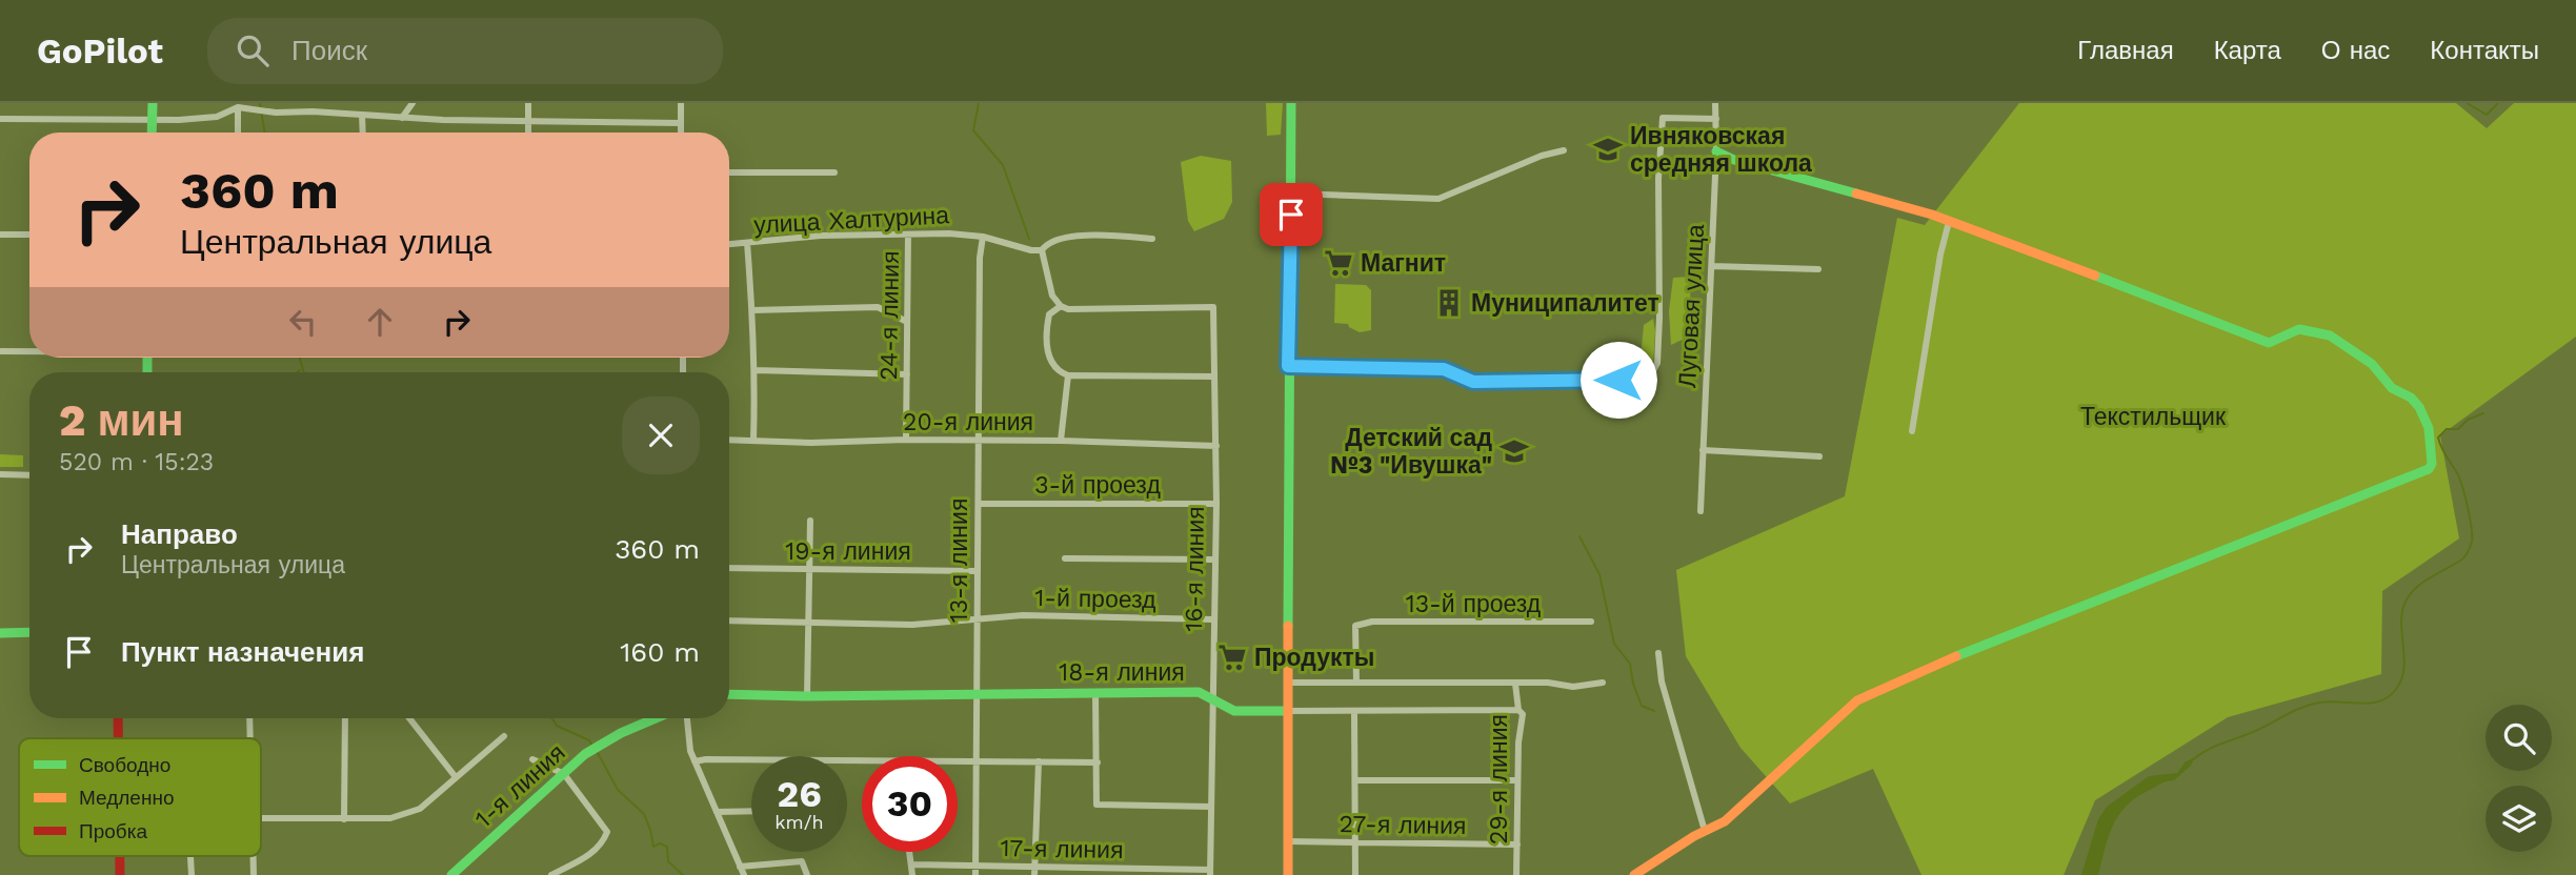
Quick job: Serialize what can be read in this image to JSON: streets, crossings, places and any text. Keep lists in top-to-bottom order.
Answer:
{
  "streets": {
    "street": [
      "улица Халтурина",
      "Луговая улица",
      "24-я линия",
      "20-я линия",
      "3-й проезд",
      "19-я линия",
      "13-я линия",
      "16-я линия",
      "1-й проезд",
      "13-й проезд",
      "18-я линия",
      "29-я линия",
      "1-я линия",
      "27-я линия",
      "17-я линия"
    ]
  },
  "crossings": [
    ["улица Халтурина", "24-я линия"],
    ["улица Халтурина", "13-я линия"],
    ["24-я линия", "20-я линия"],
    ["20-я линия", "13-я линия"],
    ["20-я линия", "16-я линия"],
    ["3-й проезд", "13-я линия"],
    ["3-й проезд", "16-я линия"],
    ["19-я линия", "13-я линия"],
    ["13-я линия", "1-й проезд"],
    ["13-я линия", "18-я линия"],
    ["13-я линия", "17-я линия"],
    ["16-я линия", "1-й проезд"],
    ["16-я линия", "18-я линия"],
    ["16-я линия", "17-я линия"],
    ["18-я линия", "29-я линия"],
    ["29-я линия", "27-я линия"]
  ],
  "parks": ["Текстильщик"],
  "places": {
    "school or university": ["Ивняковская средняя школа", "Детский сад №3 \"Ивушка\""],
    "supermarket": ["Магнит", "Продукты"],
    "building": ["Муниципалитет"]
  },
  "legend": ["Свободно", "Медленно", "Пробка"],
  "page": {
    "header": "GoPilot",
    "search": "Поиск",
    "nav": [
      "Главная",
      "Карта",
      "О нас",
      "Контакты"
    ],
    "turn": ["360 m", "Центральная улица"],
    "heading": ["2 мин", "520 m · 15:23"],
    "list": [
      {
        "name": "Направо",
        "note": "Центральная улица",
        "value": "360 m"
      },
      {
        "name": "Пункт назначения",
        "value": "160 m"
      }
    ],
    "speed": "26 km/h",
    "limit": "30"
  }
}
